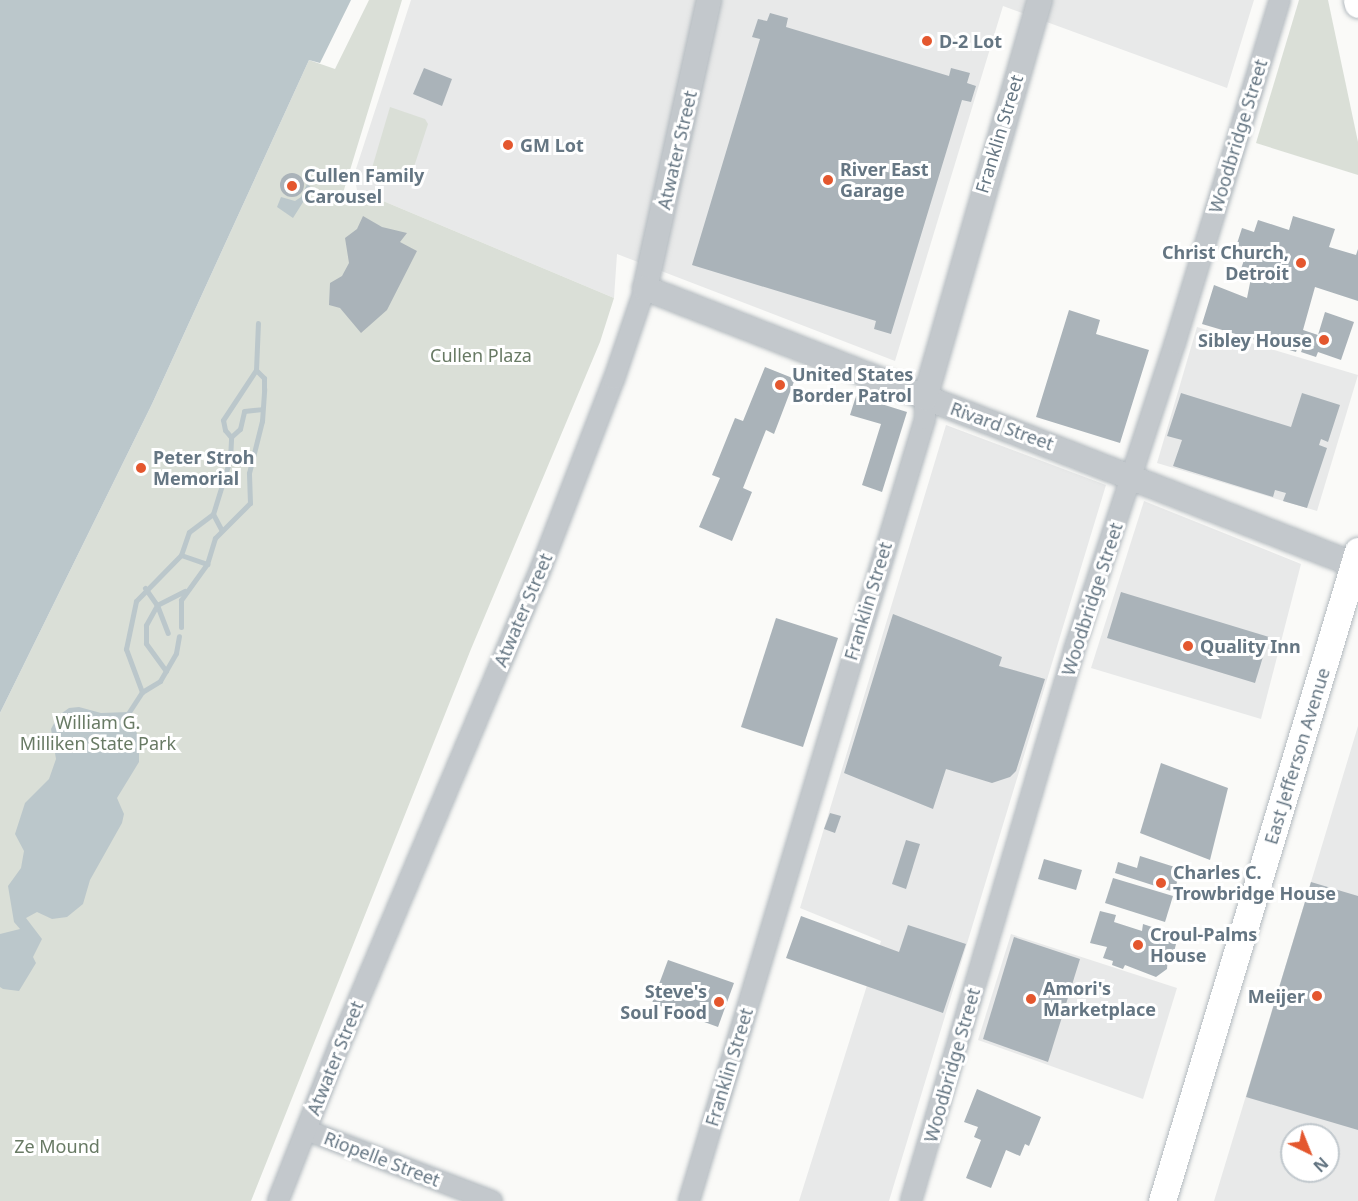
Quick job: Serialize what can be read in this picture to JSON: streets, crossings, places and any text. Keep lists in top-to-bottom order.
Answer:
{
  "streets": {
    "main road": ["East Jefferson Avenue"],
    "street": [
      "Franklin Street",
      "Woodbridge Street",
      "Atwater Street",
      "Rivard Street",
      "Riopelle Street"
    ]
  },
  "crossings": [
    ["Franklin Street", "Rivard Street"],
    ["Woodbridge Street", "Rivard Street"],
    ["Atwater Street", "Rivard Street"],
    ["Atwater Street", "Riopelle Street"],
    ["Rivard Street", "East Jefferson Avenue"]
  ],
  "parks": ["Cullen Plaza", "William G. Milliken State Park", "Ze Mound"],
  "places": [
    "D-2 Lot",
    "GM Lot",
    "River East Garage",
    "Cullen Family Carousel",
    "Christ Church, Detroit",
    "Sibley House",
    "United States Border Patrol",
    "Peter Stroh Memorial",
    "Quality Inn",
    "Charles C. Trowbridge House",
    "Croul-Palms House",
    "Meijer",
    "Amori's Marketplace",
    "Steve's Soul Food"
  ],
  "north": "bottom right"
}
